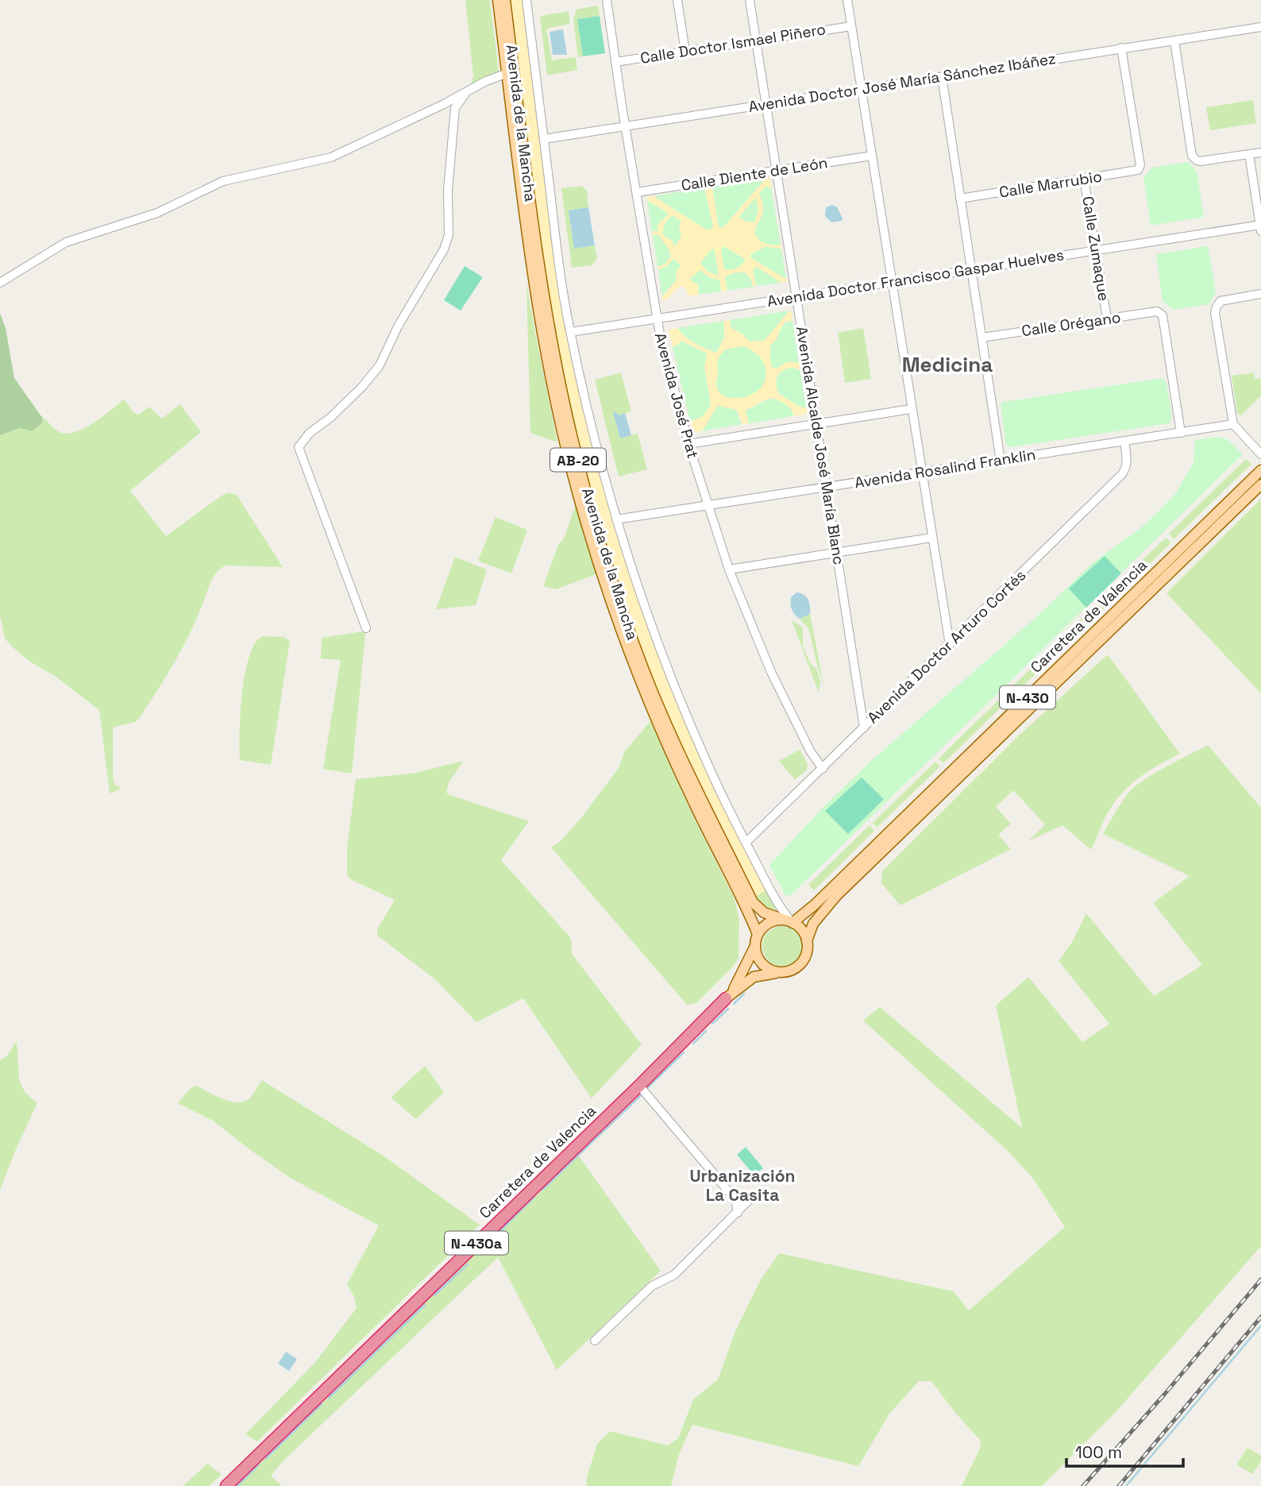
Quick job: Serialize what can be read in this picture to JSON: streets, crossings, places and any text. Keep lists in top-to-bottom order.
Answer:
{
  "streets": {
    "highway": ["Carretera de Valencia", "N-430a"],
    "main road": ["Avenida de la Mancha", "AB-20", "N-430"],
    "street": [
      "Calle Doctor Ismael Piñero",
      "Avenida Doctor José María Sánchez Ibáñez",
      "Calle Diente de León",
      "Calle Marrubio",
      "Calle Zumaque",
      "Avenida Doctor Francisco Gaspar Huelves",
      "Calle Orégano",
      "Avenida José Prat",
      "Avenida Alcalde José María Blanc",
      "Avenida Rosalind Franklin",
      "Avenida Doctor Arturo Cortés"
    ]
  },
  "crossings": [
    ["Calle Doctor Ismael Piñero", "Avenida José Prat"],
    ["Calle Doctor Ismael Piñero", "Avenida Alcalde José María Blanc"],
    ["Avenida Doctor José María Sánchez Ibáñez", "Avenida de la Mancha"],
    ["Avenida Doctor José María Sánchez Ibáñez", "Calle Marrubio"],
    ["Avenida Doctor José María Sánchez Ibáñez", "Avenida José Prat"],
    ["Avenida Doctor José María Sánchez Ibáñez", "Avenida Alcalde José María Blanc"],
    ["Avenida de la Mancha", "Avenida Doctor Francisco Gaspar Huelves"],
    ["Avenida de la Mancha", "Avenida Rosalind Franklin"],
    ["Avenida de la Mancha", "Carretera de Valencia"],
    ["Avenida de la Mancha", "Avenida Doctor Arturo Cortés"],
    ["Calle Diente de León", "Avenida José Prat"],
    ["Calle Diente de León", "Avenida Alcalde José María Blanc"],
    ["Calle Marrubio", "Calle Zumaque"],
    ["Calle Zumaque", "Avenida Doctor Francisco Gaspar Huelves"],
    ["Calle Zumaque", "Calle Orégano"],
    ["Avenida Doctor Francisco Gaspar Huelves", "Avenida José Prat"],
    ["Avenida Doctor Francisco Gaspar Huelves", "Avenida Alcalde José María Blanc"],
    ["Calle Orégano", "Avenida Rosalind Franklin"],
    ["Avenida José Prat", "Avenida Rosalind Franklin"],
    ["Avenida José Prat", "Avenida Doctor Arturo Cortés"],
    ["Avenida Alcalde José María Blanc", "Avenida Rosalind Franklin"],
    ["Avenida Alcalde José María Blanc", "Avenida Doctor Arturo Cortés"],
    ["Avenida Rosalind Franklin", "Avenida Doctor Arturo Cortés"]
  ],
  "districts": ["Medicina", "Urbanización La Casita"],
  "scale_bar": "100 m"
}
